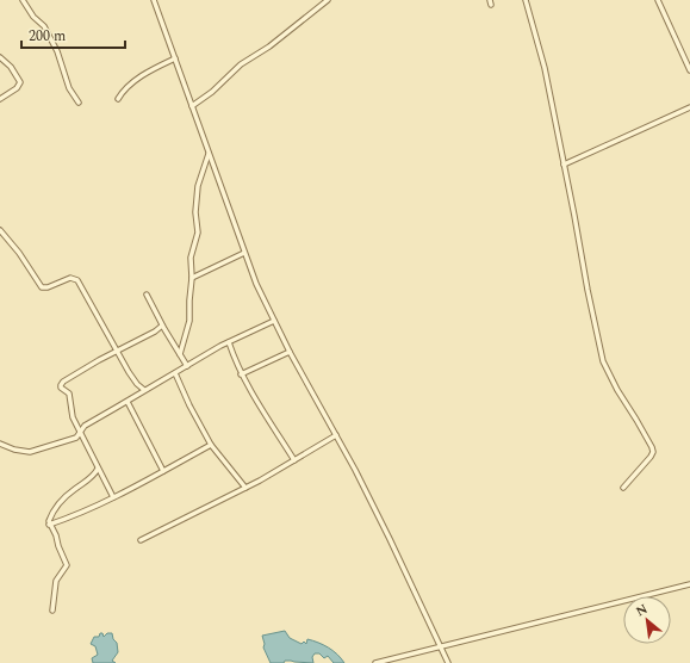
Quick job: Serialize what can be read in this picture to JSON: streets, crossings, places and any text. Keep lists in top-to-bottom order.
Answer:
{
  "scale_bar": "200 m",
  "north": "top left"
}
